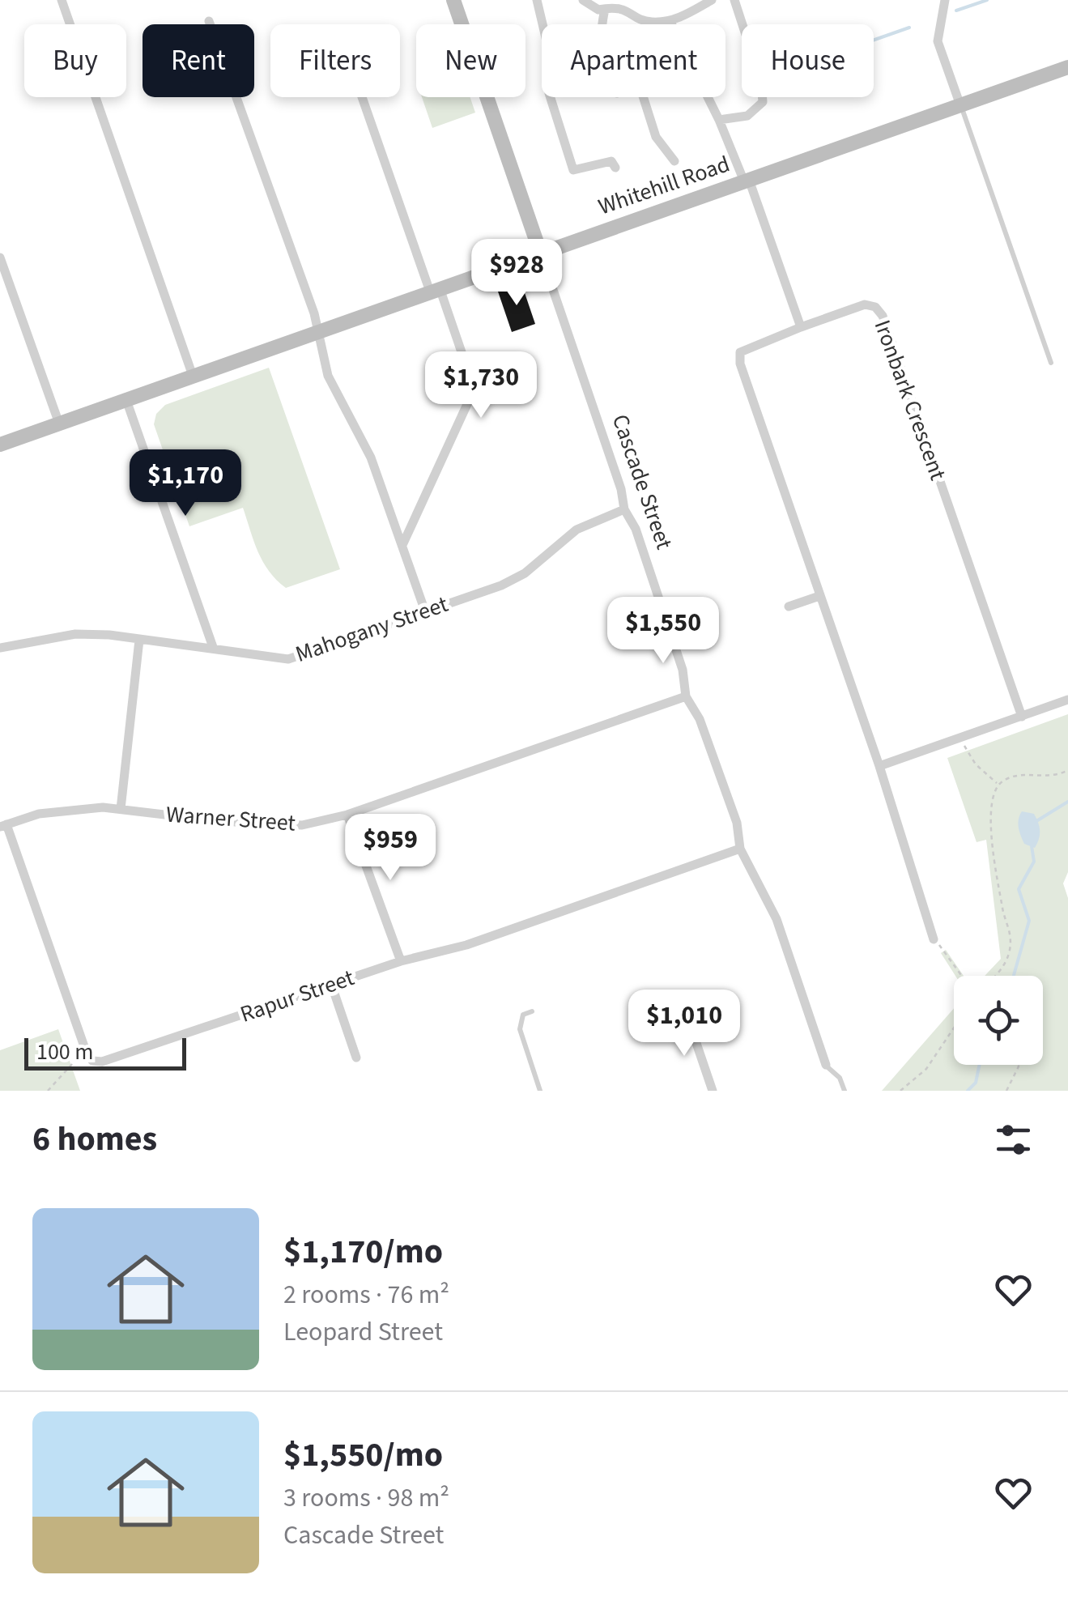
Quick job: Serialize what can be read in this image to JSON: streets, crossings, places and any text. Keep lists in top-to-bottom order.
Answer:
{
  "streets": {
    "street": [
      "Whitehill Road",
      "Ironbark Crescent",
      "Cascade Street",
      "Mahogany Street",
      "Warner Street",
      "Rapur Street"
    ]
  },
  "crossings": [
    ["Whitehill Road", "Cascade Street"],
    ["Cascade Street", "Mahogany Street"],
    ["Cascade Street", "Warner Street"],
    ["Cascade Street", "Rapur Street"],
    ["Warner Street", "Rapur Street"]
  ],
  "scale_bar": "100 m",
  "page": {
    "chip": [
      "Buy",
      "Rent",
      "Filters",
      "New",
      "Apartment",
      "House"
    ],
    "price": [
      "$928",
      "$1,730",
      "$1,170",
      "$1,550",
      "$959",
      "$1,010"
    ],
    "scale": "100 m",
    "heading": "6 homes",
    "list": [
      {
        "name": "$1,170/mo",
        "note": "2 rooms · 76 m² · Leopard Street"
      },
      {
        "name": "$1,550/mo",
        "note": "3 rooms · 98 m² · Cascade Street"
      }
    ]
  }
}
